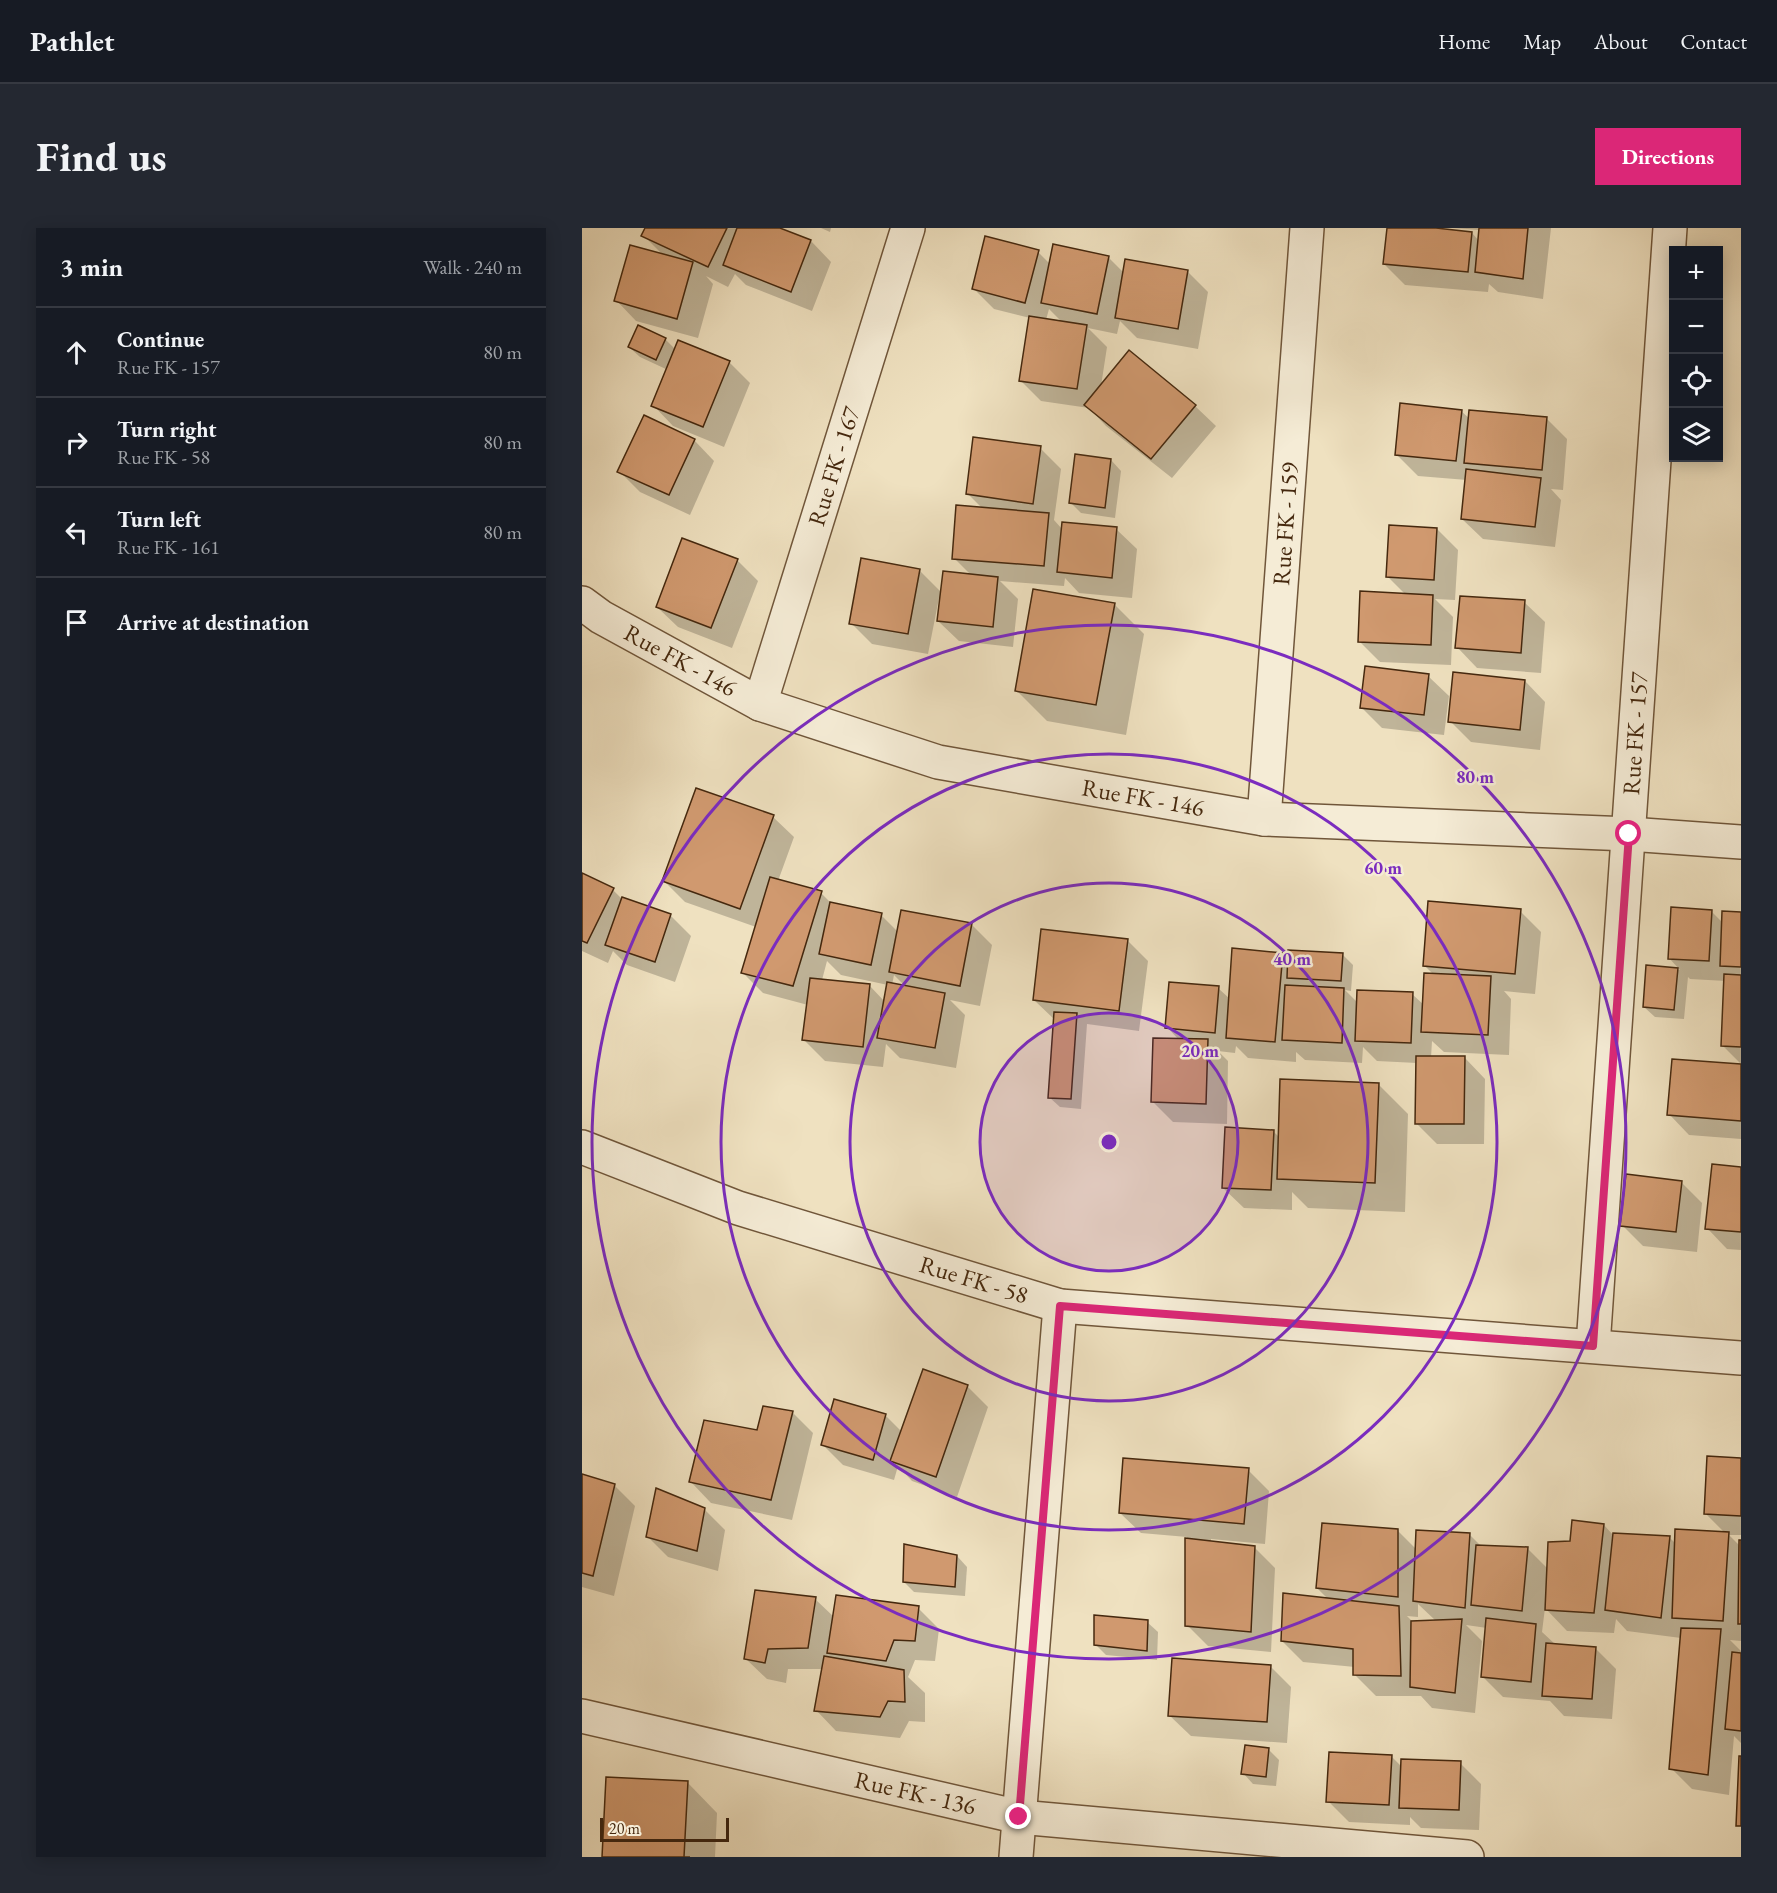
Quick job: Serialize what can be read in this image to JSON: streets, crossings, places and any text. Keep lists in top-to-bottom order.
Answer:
{
  "streets": {
    "street": [
      "Rue FK - 167",
      "Rue FK - 159",
      "Rue FK - 146",
      "Rue FK - 157",
      "Rue FK - 58",
      "Rue FK - 136"
    ]
  },
  "crossings": [
    ["Rue FK - 167", "Rue FK - 146"],
    ["Rue FK - 159", "Rue FK - 146"],
    ["Rue FK - 146", "Rue FK - 157"],
    ["Rue FK - 157", "Rue FK - 58"]
  ],
  "scale_bar": "20 m",
  "page": {
    "header": "Pathlet",
    "nav": [
      "Home",
      "Map",
      "About",
      "Contact"
    ],
    "buttons": "Directions",
    "title": "Find us",
    "heading": ["3 min", "Walk · 240 m"],
    "map_buttons": ["+", "−"],
    "list": [
      ["Continue", "Rue FK - 157", "80 m"],
      ["Turn right", "Rue FK - 58", "80 m"],
      ["Turn left", "Rue FK - 161", "80 m"],
      "Arrive at destination"
    ],
    "scale": "20 m"
  },
  "rings": [
    "80 m",
    "60 m",
    "40 m",
    "20 m"
  ]
}
